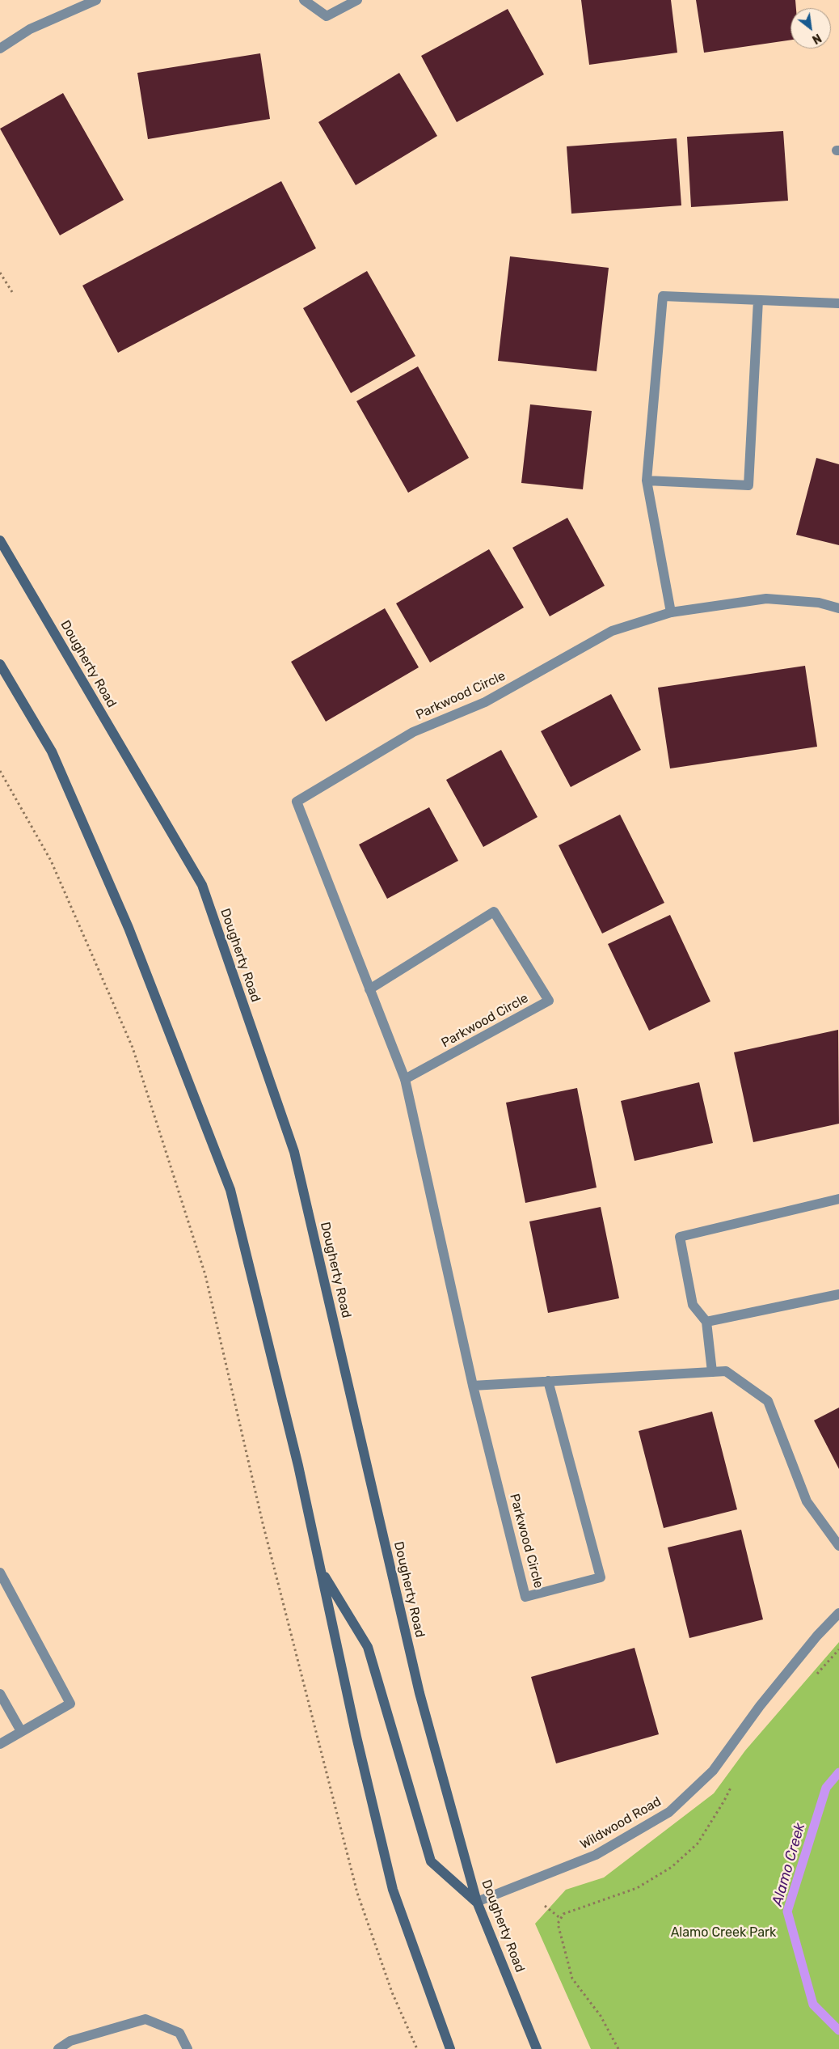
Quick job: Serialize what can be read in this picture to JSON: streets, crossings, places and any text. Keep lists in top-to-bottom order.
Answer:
{
  "streets": {
    "main road": ["Dougherty Road"],
    "street": ["Parkwood Circle", "Wildwood Road"]
  },
  "crossings": [
    ["Dougherty Road", "Wildwood Road"]
  ],
  "water": ["Alamo Creek"],
  "parks": ["Alamo Creek Park"],
  "north": "bottom right"
}
